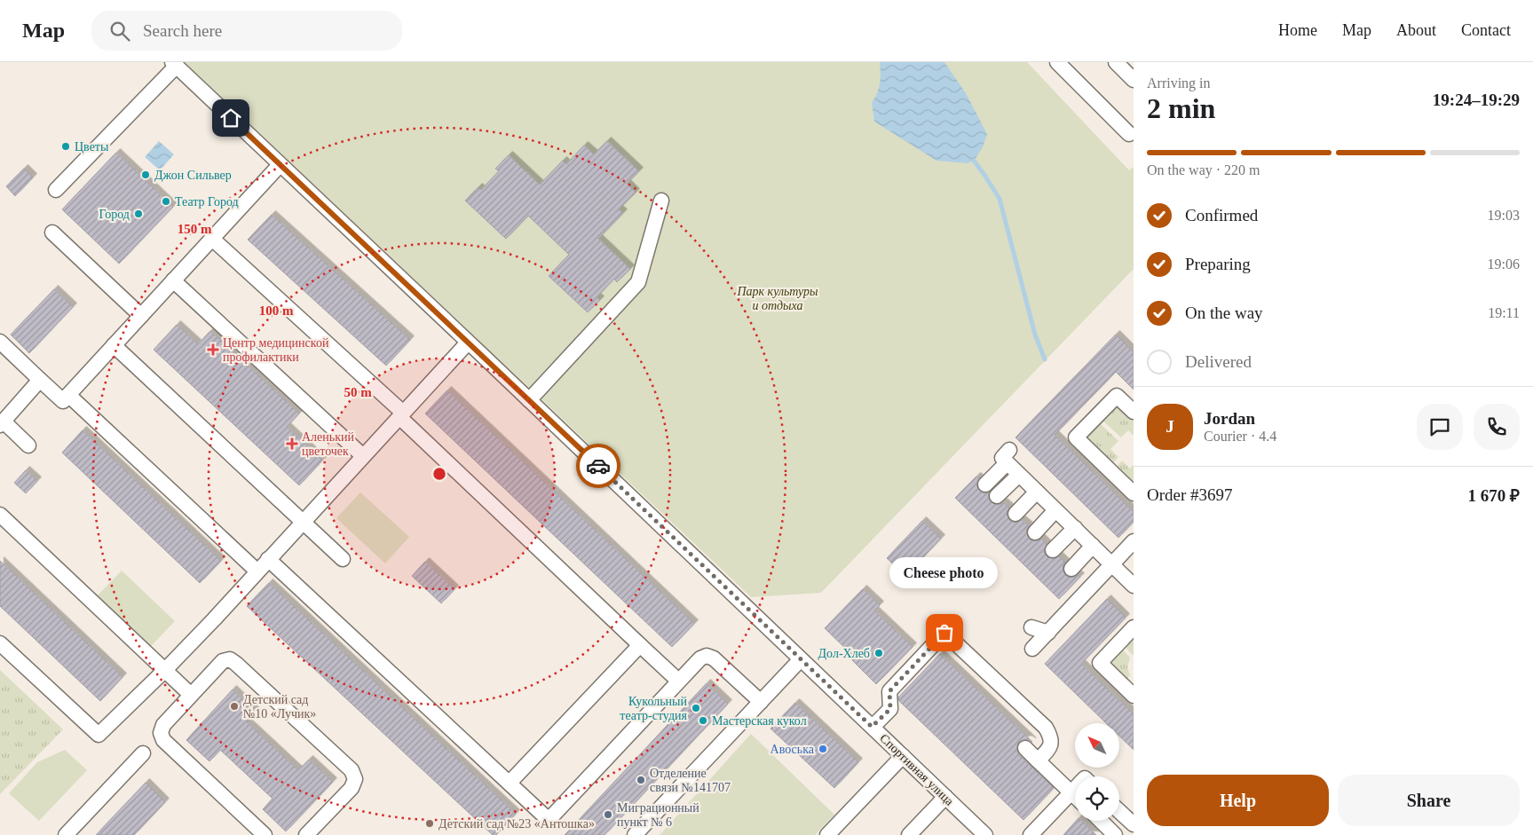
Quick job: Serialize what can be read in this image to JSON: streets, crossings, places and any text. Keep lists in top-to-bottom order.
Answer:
{
  "streets": {
    "street": ["Спортивная улица"]
  },
  "parks": ["Парк культуры и отдыха"],
  "places": {
    "other": [
      "Цветы",
      "Джон Сильвер",
      "Театр Город",
      "Город",
      "Cheese photo",
      "Дол-Хлеб",
      "Детский сад №10 «Лучик»",
      "Кукольный театр-студия",
      "Мастерская кукол",
      "Авоська",
      "Отделение связи №141707",
      "Миграционный пункт № 6",
      "Детский сад №23 «Антошка»"
    ],
    "health": ["Центр медицинской профилактики", "Аленький цветочек"]
  },
  "north": "top left",
  "page": {
    "header": "Map",
    "search": "Search here",
    "nav": [
      "Home",
      "Map",
      "About",
      "Contact"
    ],
    "heading": ["2 min", "Arriving in", "19:24–19:29"],
    "panel": [
      "Jordan",
      "Courier · 4.4",
      "Order #3697",
      "1 670 ₽"
    ],
    "bar": "On the way · 220 m",
    "list": [
      ["Confirmed", "19:03"],
      ["Preparing", "19:06"],
      ["On the way", "19:11"],
      "Delivered"
    ],
    "round": "J",
    "bubble": "Cheese photo",
    "buttons": ["Help", "Share"]
  },
  "rings": ["150 m", "100 m", "50 m"]
}
